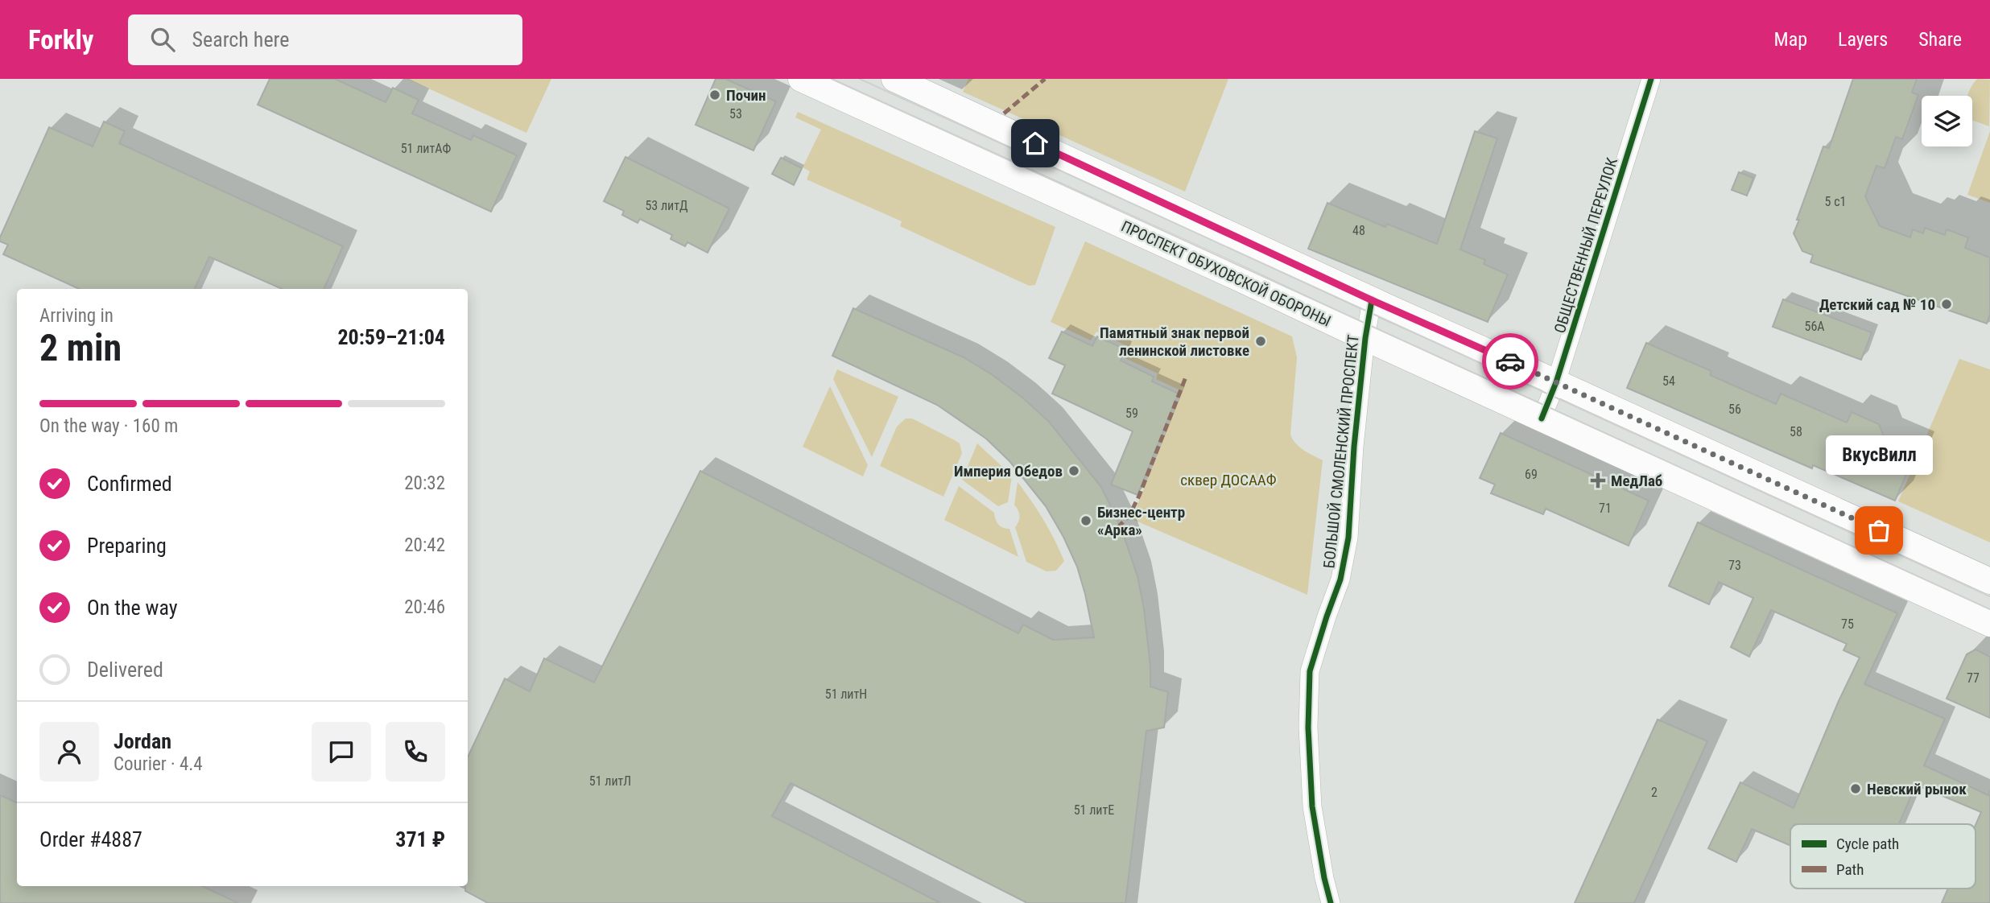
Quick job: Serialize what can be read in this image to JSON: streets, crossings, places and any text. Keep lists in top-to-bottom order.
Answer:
{
  "streets": {
    "main road": ["ПРОСПЕКТ ОБУХОВСКОЙ ОБОРОНЫ"],
    "street": ["ОБЩЕСТВЕННЫЙ ПЕРЕУЛОК", "БОЛЬШОЙ СМОЛЕНСКИЙ ПРОСПЕКТ"]
  },
  "crossings": [
    ["ОБЩЕСТВЕННЫЙ ПЕРЕУЛОК", "ПРОСПЕКТ ОБУХОВСКОЙ ОБОРОНЫ"],
    ["ПРОСПЕКТ ОБУХОВСКОЙ ОБОРОНЫ", "БОЛЬШОЙ СМОЛЕНСКИЙ ПРОСПЕКТ"]
  ],
  "parks": ["сквер ДОСААФ"],
  "places": {
    "other": [
      "Почин",
      "Детский сад № 10",
      "Памятный знак первой ленинской листовке",
      "Империя Обедов",
      "Бизнес-центр «Арка»",
      "ВкусВилл",
      "Невский рынок"
    ],
    "health": ["МедЛаб"]
  },
  "house_numbers": [
    "53",
    "51 литАФ",
    "5 с1",
    "53 литД",
    "48",
    "56А",
    "54",
    "56",
    "59",
    "58",
    "69",
    "71",
    "73",
    "75",
    "77",
    "51 литН",
    "51 литЛ",
    "2",
    "51 литЕ"
  ],
  "legend": ["Cycle path", "Path"],
  "page": {
    "header": "Forkly",
    "search": "Search here",
    "nav": ["Map", "Layers", "Share"],
    "heading": ["2 min", "Arriving in", "20:59–21:04"],
    "panel": [
      "Jordan",
      "Courier · 4.4",
      "Order #4887",
      "371 ₽"
    ],
    "bar": "On the way · 160 m",
    "bubble": "ВкусВилл",
    "list": [
      ["Confirmed", "20:32"],
      ["Preparing", "20:42"],
      ["On the way", "20:46"],
      "Delivered"
    ]
  }
}
